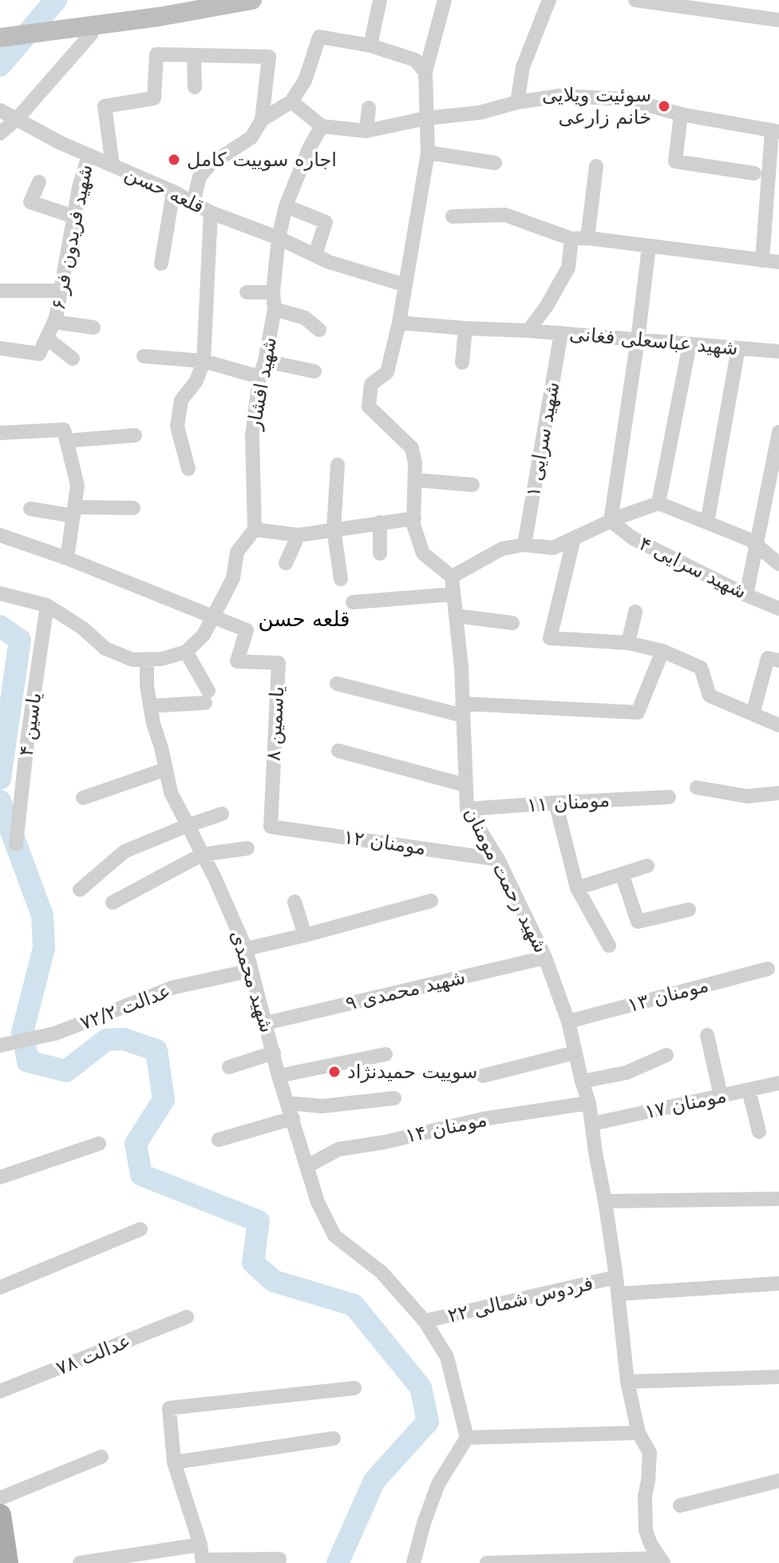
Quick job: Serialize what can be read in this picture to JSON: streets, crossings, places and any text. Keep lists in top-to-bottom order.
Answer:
{
  "streets": {
    "street": [
      "قلعه حسن",
      "شهید فریدون فر ۶",
      "شهید عباسعلی فغانی",
      "شهید افشار",
      "شهید سرایی ۱",
      "شهید سرایی ۴",
      "یاسمین ۸",
      "یاسین ۴",
      "مومنان ۱۱",
      "مومنان ۱۲",
      "شهید رحمت مومنان",
      "شهید محمدی",
      "۹ شهید محمدی",
      "مومنان ۱۳",
      "عدالت ۷۲/۲",
      "مومنان ۱۷",
      "مومنان ۱۴",
      "فردوس شمالی ۲۲",
      "۷۸ عدالت"
    ]
  },
  "crossings": [
    ["قلعه حسن", "شهید فریدون فر ۶"],
    ["قلعه حسن", "شهید افشار"],
    ["شهید عباسعلی فغانی", "شهید سرایی ۱"],
    ["یاسمین ۸", "مومنان ۱۲"],
    ["مومنان ۱۱", "شهید رحمت مومنان"],
    ["مومنان ۱۲", "شهید رحمت مومنان"],
    ["شهید رحمت مومنان", "۹ شهید محمدی"],
    ["شهید رحمت مومنان", "مومنان ۱۳"],
    ["شهید رحمت مومنان", "مومنان ۱۷"],
    ["شهید رحمت مومنان", "مومنان ۱۴"],
    ["شهید رحمت مومنان", "فردوس شمالی ۲۲"],
    ["شهید محمدی", "۹ شهید محمدی"],
    ["شهید محمدی", "عدالت ۷۲/۲"],
    ["شهید محمدی", "مومنان ۱۴"],
    ["شهید محمدی", "فردوس شمالی ۲۲"]
  ],
  "districts": ["قلعه حسن"],
  "places": ["سوئیت ویلایی خانم زارعی", "اجاره سوییت کامل", "سوییت حمیدنژاد"]
}
